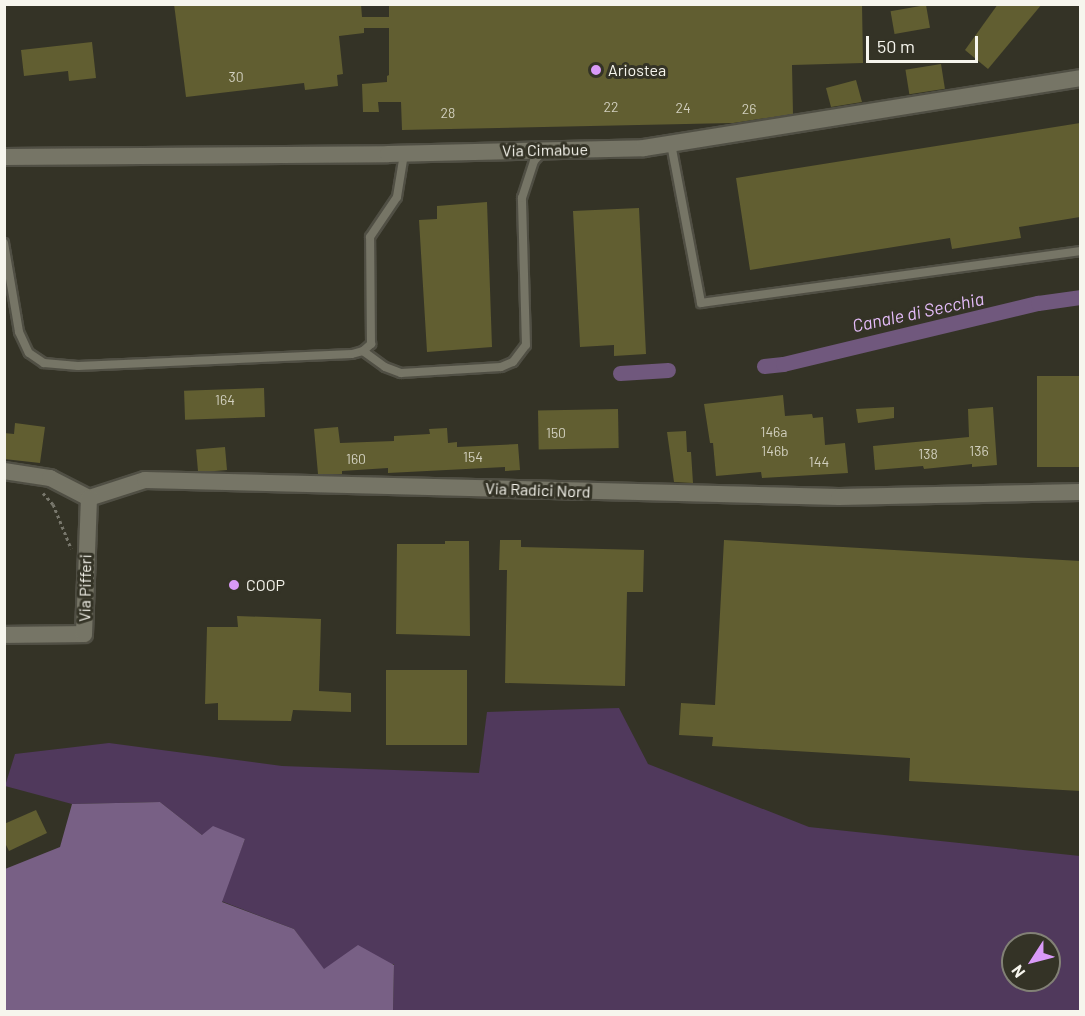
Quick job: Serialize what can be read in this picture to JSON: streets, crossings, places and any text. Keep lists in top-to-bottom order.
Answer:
{
  "streets": {
    "street": ["Via Cimabue", "Via Radici Nord", "Via Pifferi"]
  },
  "crossings": [
    ["Via Radici Nord", "Via Pifferi"]
  ],
  "water": ["Canale di Secchia"],
  "places": ["Ariostea", "COOP"],
  "house_numbers": [
    "30",
    "22",
    "24",
    "26",
    "28",
    "164",
    "146a",
    "150",
    "146b",
    "136",
    "138",
    "154",
    "160",
    "144"
  ],
  "scale_bar": "50 m",
  "north": "bottom left"
}
